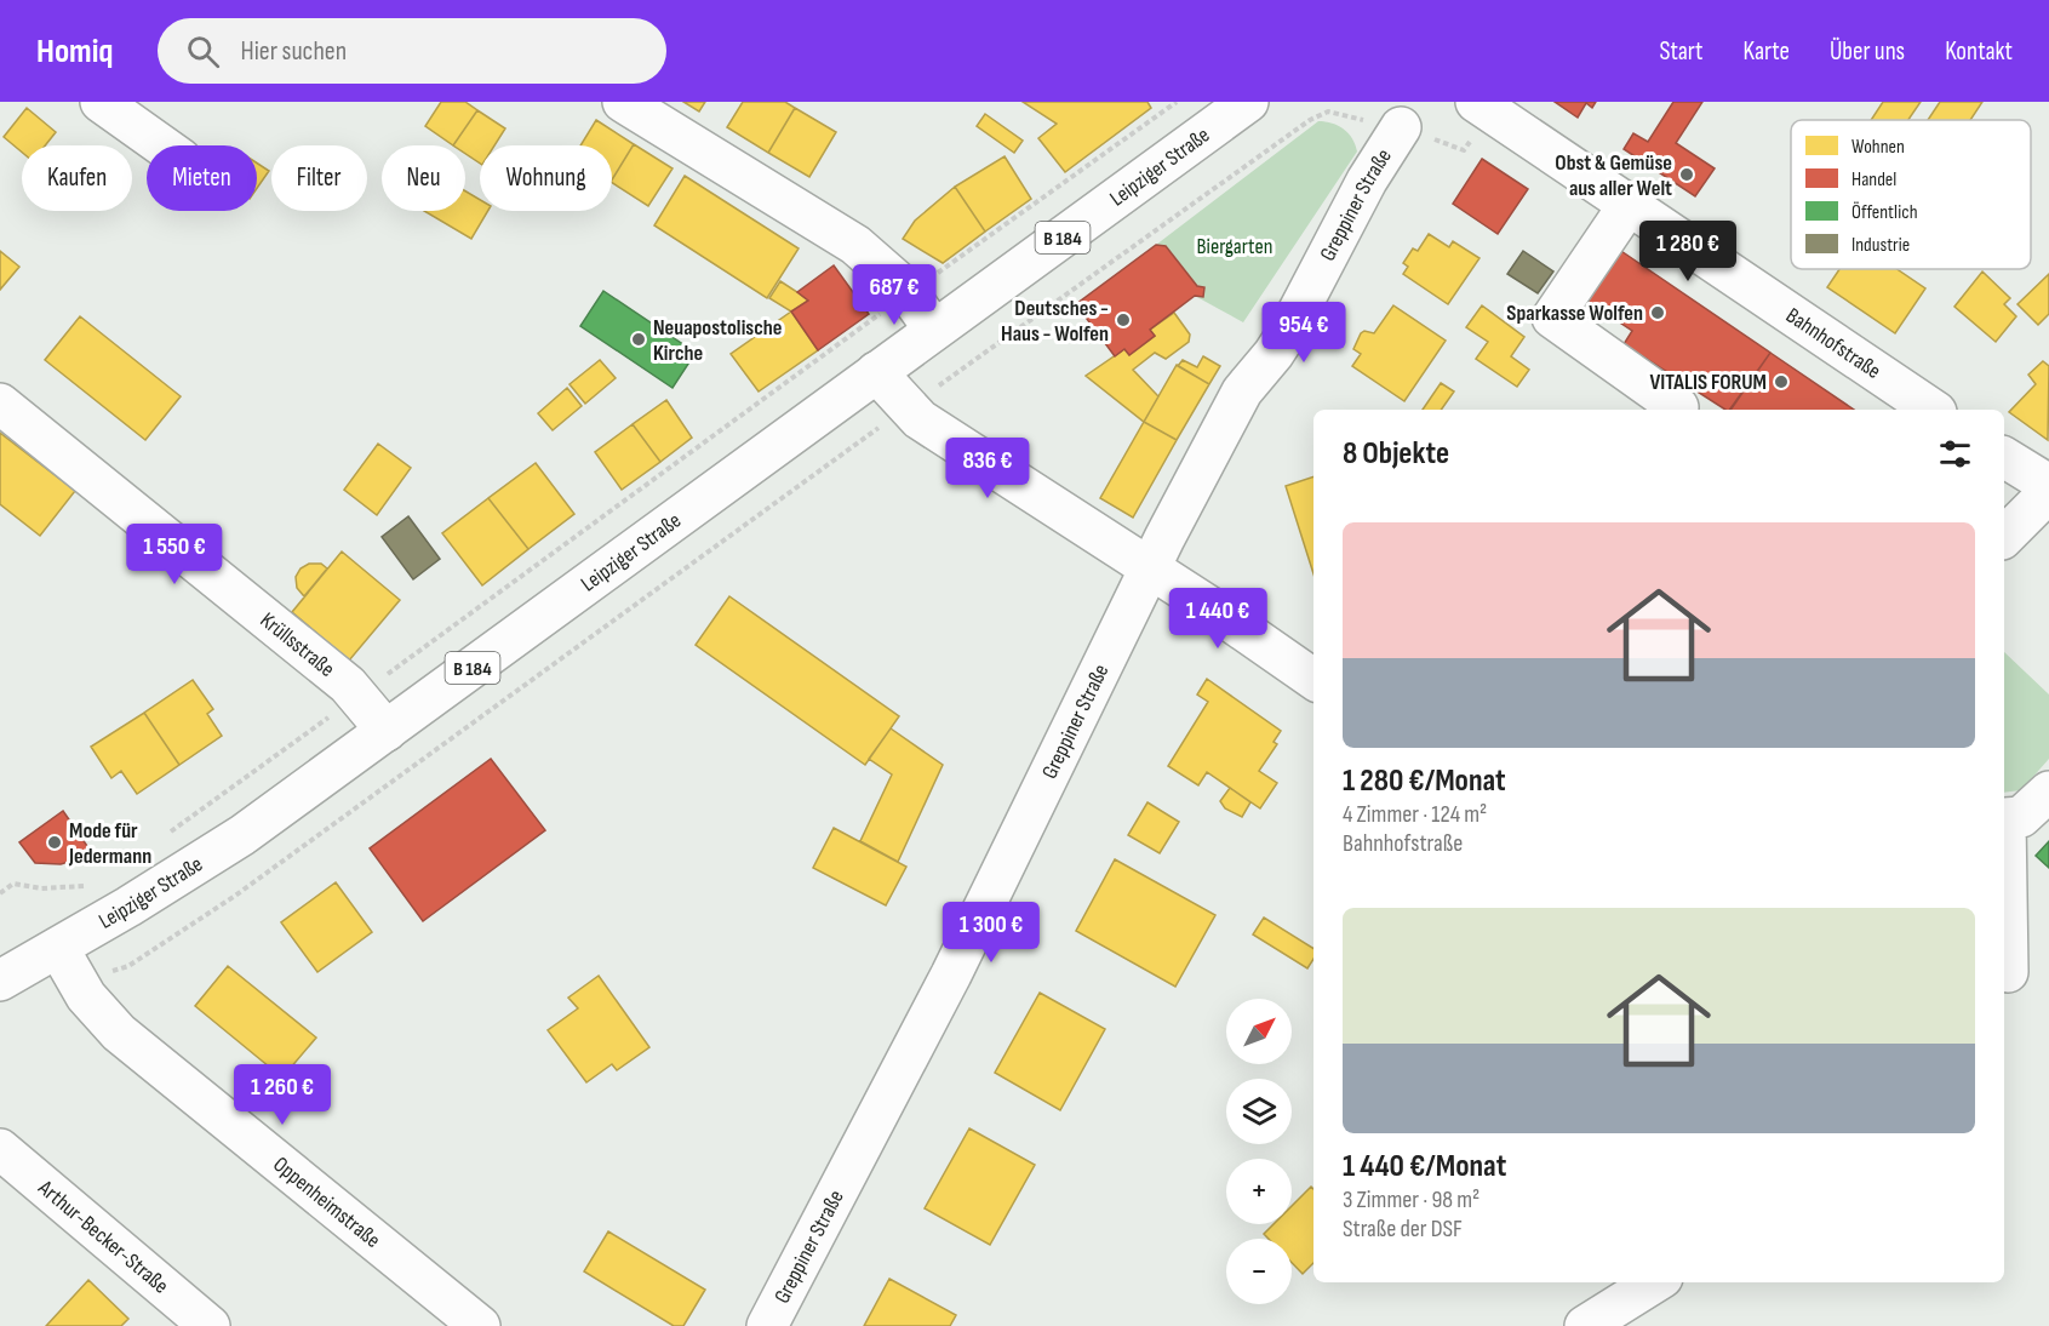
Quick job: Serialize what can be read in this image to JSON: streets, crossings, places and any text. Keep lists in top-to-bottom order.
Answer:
{
  "streets": {
    "street": [
      "Leipziger Straße",
      "Greppiner Straße",
      "B 184",
      "Bahnhofstraße",
      "Krüllsstraße",
      "Oppenheimstraße",
      "Arthur-Becker-Straße"
    ]
  },
  "crossings": [
    ["Leipziger Straße", "Krüllsstraße"],
    ["Leipziger Straße", "Oppenheimstraße"]
  ],
  "parks": ["Biergarten"],
  "places": [
    "Obst & Gemüse aus aller Welt",
    "Sparkasse Wolfen",
    "Deutsches - Haus - Wolfen",
    "Neuapostolische Kirche",
    "VITALIS FORUM",
    "Mode für Jedermann"
  ],
  "legend": [
    "Wohnen",
    "Handel",
    "Öffentlich",
    "Industrie"
  ],
  "north": "top right",
  "page": {
    "header": "Homiq",
    "search": "Hier suchen",
    "nav": [
      "Start",
      "Karte",
      "Über uns",
      "Kontakt"
    ],
    "chip": [
      "Kaufen",
      "Mieten",
      "Filter",
      "Neu",
      "Wohnung"
    ],
    "price": [
      "1 280 €",
      "687 €",
      "954 €",
      "836 €",
      "1 550 €",
      "1 440 €",
      "1 300 €",
      "1 260 €"
    ],
    "heading": "8 Objekte",
    "list": [
      {
        "name": "1 280 €/Monat",
        "note": "4 Zimmer · 124 m² · Bahnhofstraße"
      },
      {
        "name": "1 440 €/Monat",
        "note": "3 Zimmer · 98 m² · Straße der DSF"
      }
    ],
    "map_buttons": ["+", "−"]
  }
}
